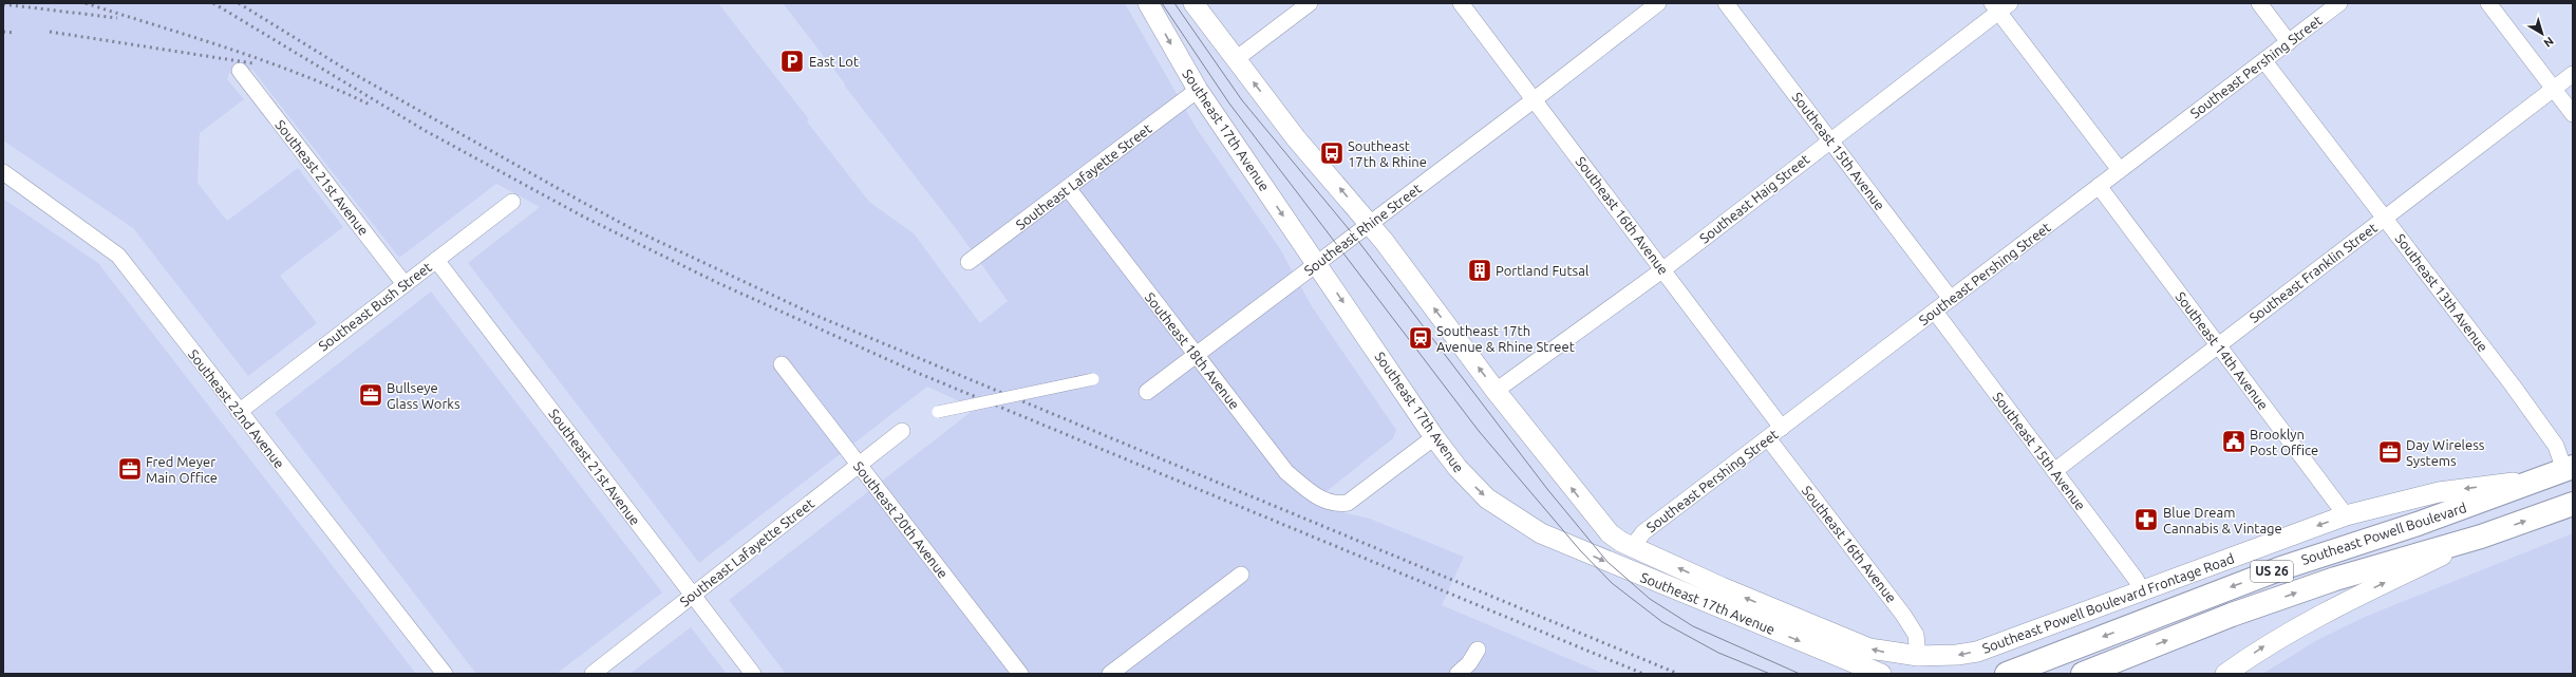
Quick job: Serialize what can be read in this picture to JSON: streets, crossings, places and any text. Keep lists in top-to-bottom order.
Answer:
{
  "streets": {
    "main road": ["Southeast Powell Boulevard", "US 26"],
    "street": [
      "Southeast Pershing Street",
      "Southeast 17th Avenue",
      "Southeast 15th Avenue",
      "Southeast Lafayette Street",
      "Southeast 21st Avenue",
      "Southeast Haig Street",
      "Southeast 16th Avenue",
      "Southeast Rhine Street",
      "Southeast Franklin Street",
      "Southeast 13th Avenue",
      "Southeast Bush Street",
      "Southeast 18th Avenue",
      "Southeast 14th Avenue",
      "Southeast 22nd Avenue",
      "Southeast 20th Avenue",
      "Southeast Powell Boulevard Frontage Road"
    ]
  },
  "crossings": [
    ["Southeast Pershing Street", "Southeast 17th Avenue"],
    ["Southeast Pershing Street", "Southeast 15th Avenue"],
    ["Southeast Pershing Street", "Southeast 16th Avenue"],
    ["Southeast Pershing Street", "Southeast 13th Avenue"],
    ["Southeast Pershing Street", "Southeast 14th Avenue"],
    ["Southeast 17th Avenue", "Southeast Lafayette Street"],
    ["Southeast 17th Avenue", "Southeast Haig Street"],
    ["Southeast 17th Avenue", "Southeast 16th Avenue"],
    ["Southeast 17th Avenue", "Southeast Rhine Street"],
    ["Southeast 17th Avenue", "Southeast 18th Avenue"],
    ["Southeast 17th Avenue", "Southeast Powell Boulevard Frontage Road"],
    ["Southeast 15th Avenue", "Southeast Haig Street"],
    ["Southeast 15th Avenue", "Southeast Franklin Street"],
    ["Southeast 15th Avenue", "Southeast Powell Boulevard Frontage Road"],
    ["Southeast Lafayette Street", "Southeast 21st Avenue"],
    ["Southeast Lafayette Street", "Southeast 18th Avenue"],
    ["Southeast Lafayette Street", "Southeast 20th Avenue"],
    ["Southeast 21st Avenue", "Southeast Bush Street"],
    ["Southeast Haig Street", "Southeast 16th Avenue"],
    ["Southeast 16th Avenue", "Southeast Rhine Street"],
    ["Southeast 16th Avenue", "Southeast Powell Boulevard Frontage Road"],
    ["Southeast Rhine Street", "Southeast 18th Avenue"],
    ["Southeast Franklin Street", "Southeast 13th Avenue"],
    ["Southeast Franklin Street", "Southeast 14th Avenue"],
    ["Southeast 13th Avenue", "Southeast Powell Boulevard"],
    ["Southeast Bush Street", "Southeast 22nd Avenue"],
    ["Southeast 14th Avenue", "Southeast Powell Boulevard Frontage Road"],
    ["Southeast Powell Boulevard", "Southeast Powell Boulevard Frontage Road"]
  ],
  "places": {
    "parking": ["East Lot"],
    "bus stop": ["Southeast 17th & Rhine"],
    "building": ["Portland Futsal"],
    "station": ["Southeast 17th Avenue & Rhine Street"],
    "office": ["Bullseye Glass Works", "Day Wireless Systems", "Fred Meyer Main Office"],
    "public building": ["Brooklyn Post Office"],
    "pharmacy": ["Blue Dream Cannabis & Vintage"]
  },
  "north": "bottom right"
}
